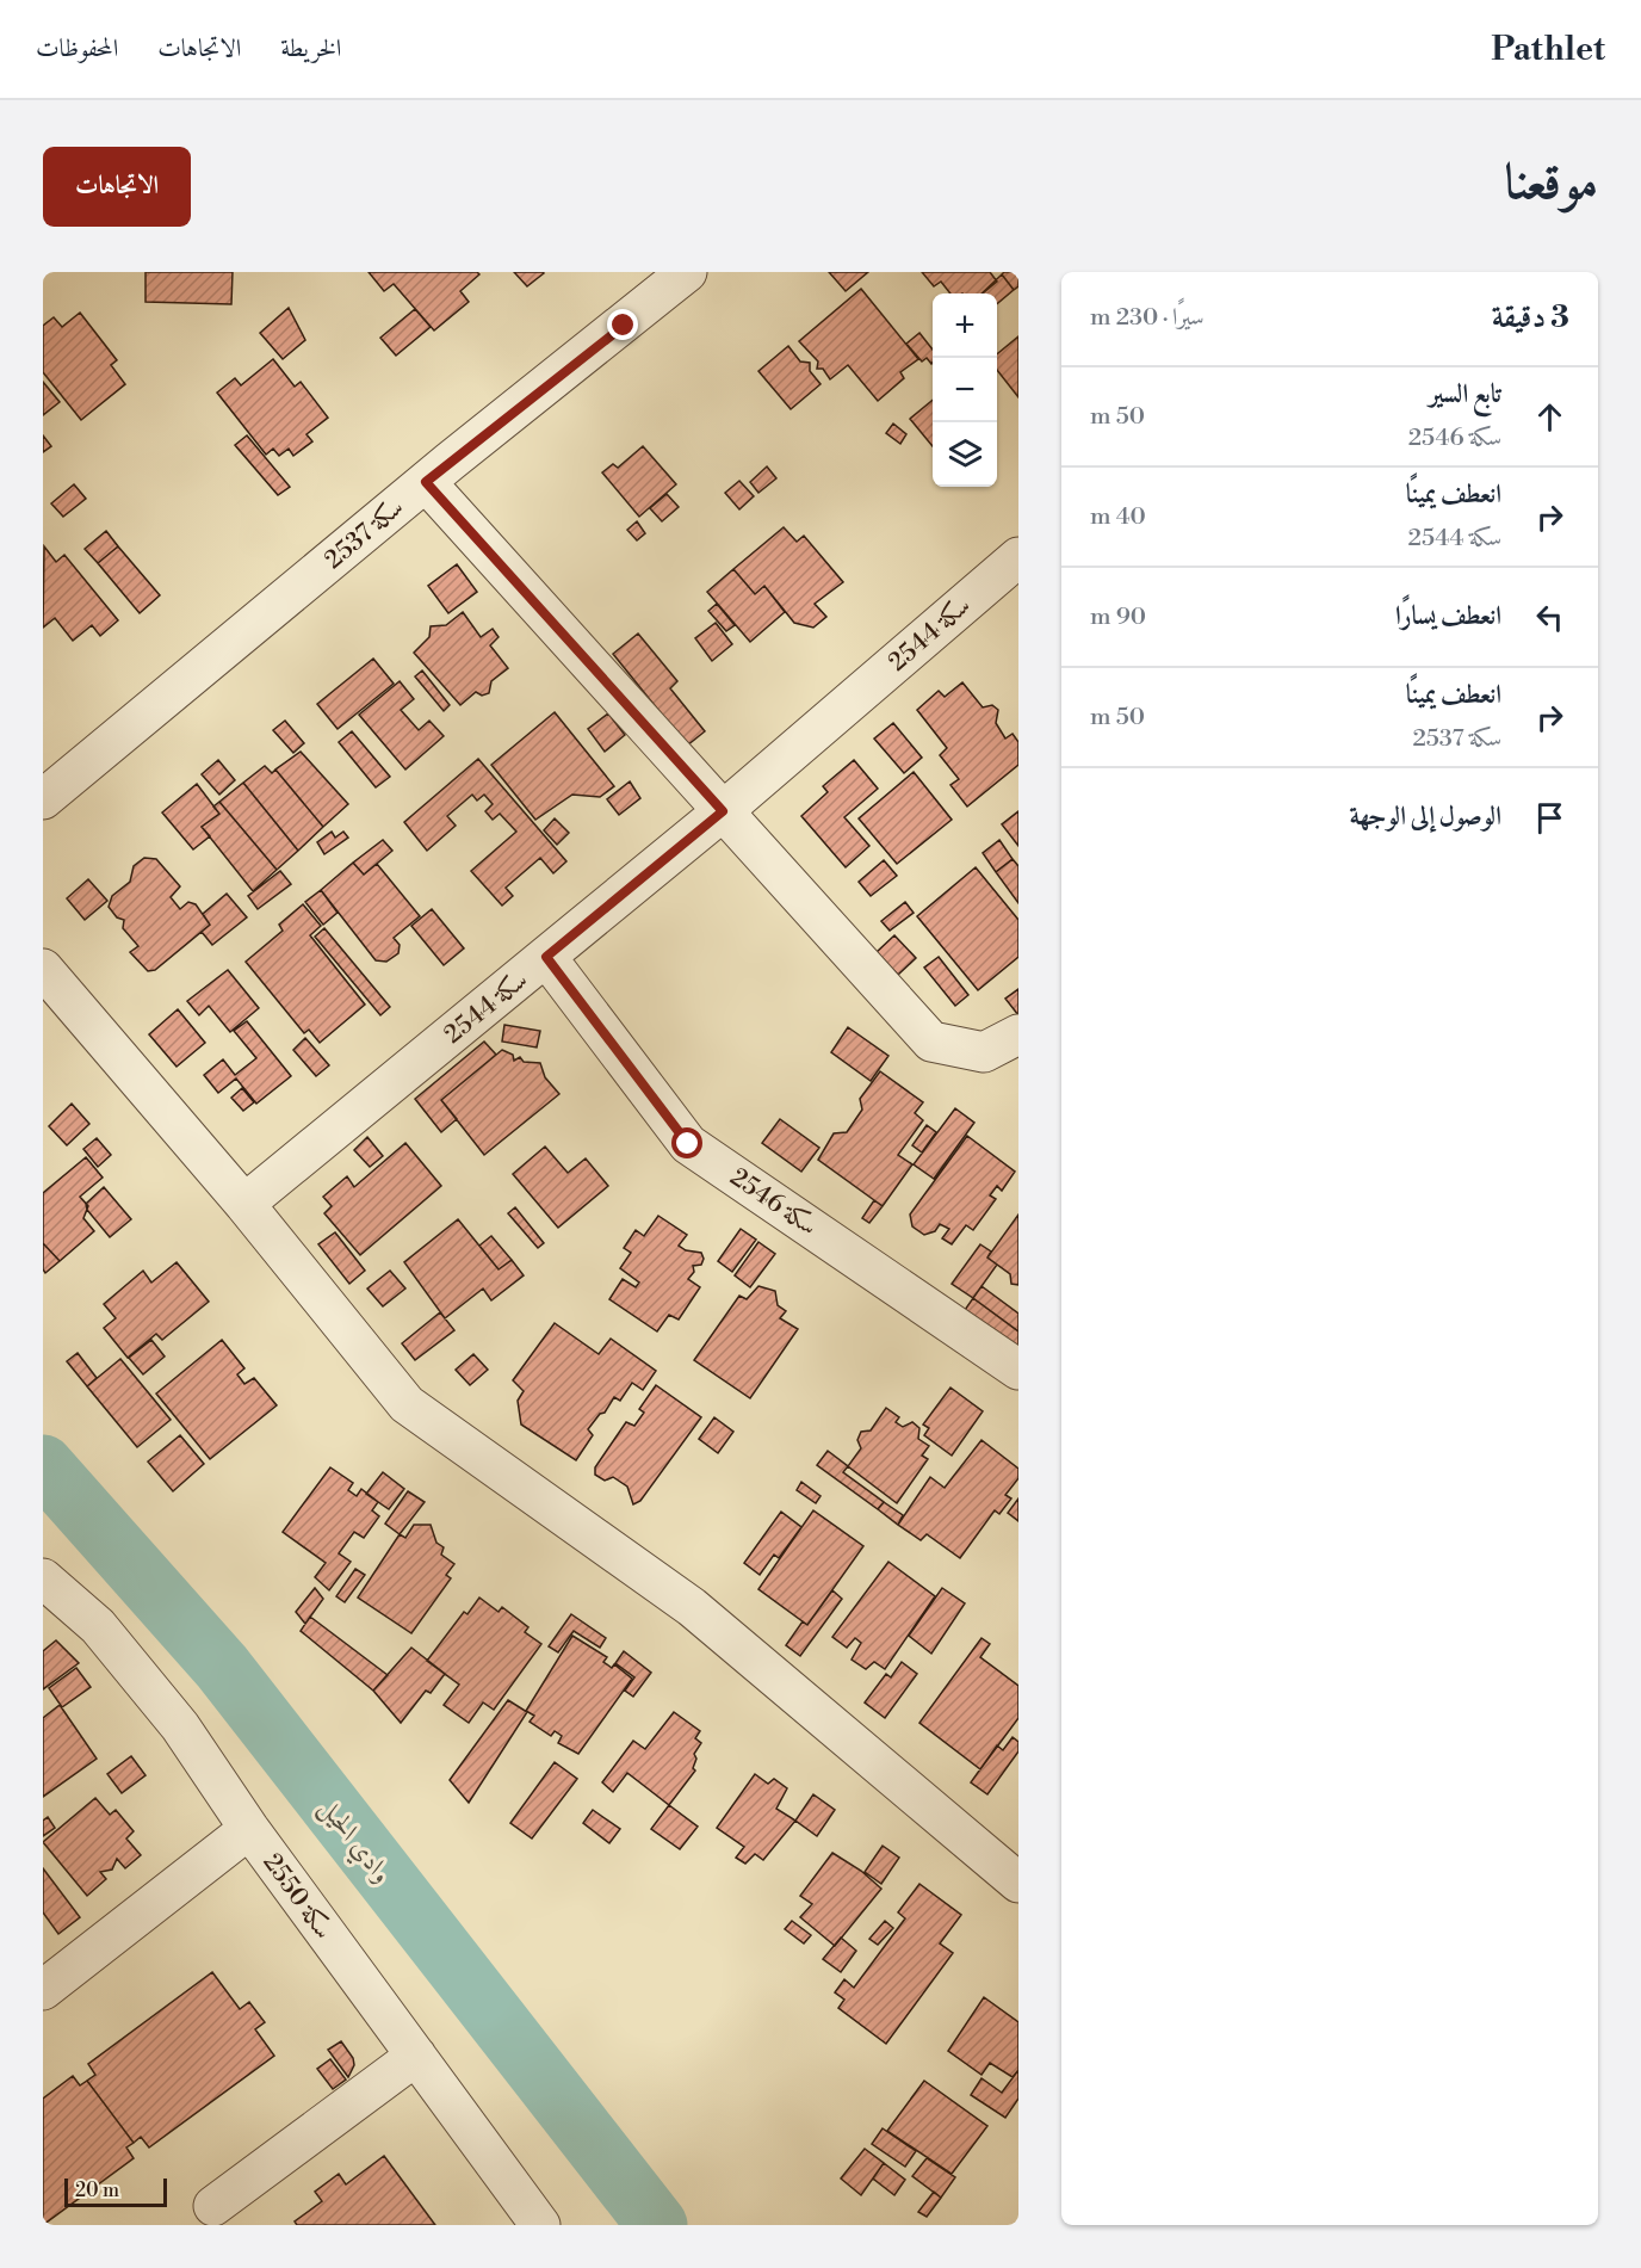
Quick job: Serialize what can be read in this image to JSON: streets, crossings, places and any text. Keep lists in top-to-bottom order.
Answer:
{
  "streets": {
    "street": [
      "سكة 2537",
      "سكة 2544",
      "سكة 2546",
      "سكة 2550"
    ]
  },
  "crossings": [
    ["سكة 2544", "سكة 2546"]
  ],
  "water": ["وادي الحيل"],
  "scale_bar": "20 m",
  "page": {
    "header": "Pathlet",
    "nav": ["الخريطة", "الاتجاهات", "المحفوظات"],
    "title": "موقعنا",
    "buttons": "الاتجاهات",
    "heading": ["3 دقيقة", "سيرًا · 230 m"],
    "map_buttons": ["+", "−"],
    "list": [
      ["تابع السير", "سكة 2546", "50 m"],
      ["انعطف يمينًا", "سكة 2544", "40 m"],
      ["انعطف يسارًا", "90 m"],
      ["انعطف يمينًا", "سكة 2537", "50 m"],
      "الوصول إلى الوجهة"
    ],
    "scale": "20 m"
  }
}
